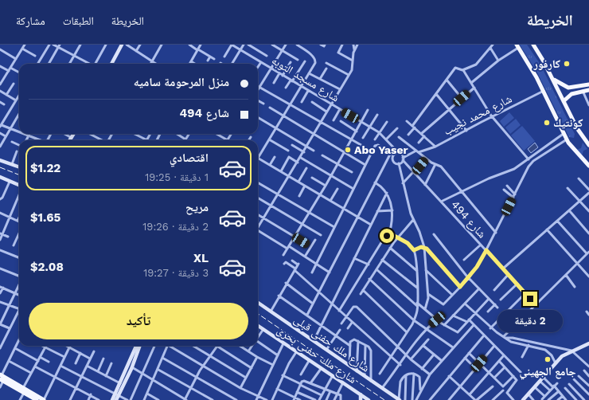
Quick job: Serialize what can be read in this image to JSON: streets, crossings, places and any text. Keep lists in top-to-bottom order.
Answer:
{
  "streets": {
    "street": [
      "شارع مسجد التوبه",
      "شارع محمد نجيب",
      "شارع 494",
      "شارع ملك حفنى قبلى",
      "شارع ملك حفنى بحرى"
    ]
  },
  "crossings": [
    ["شارع مسجد التوبه", "شارع 494"]
  ],
  "places": [
    "كارفور",
    "كونتيك",
    "Abo Yaser",
    "جامع الجهيني"
  ],
  "page": {
    "header": "الخريطة",
    "nav": ["الخريطة", "الطبقات", "مشاركة"],
    "banner": ["منزل المرحومة ساميه", "شارع 494"],
    "list": [
      {
        "name": "اقتصادي",
        "note": "1 دقيقة · 19:25",
        "value": "$1.22"
      },
      {
        "name": "مريح",
        "note": "2 دقيقة · 19:26",
        "value": "$1.65"
      },
      {
        "name": "XL",
        "note": "3 دقيقة · 19:27",
        "value": "$2.08"
      }
    ],
    "buttons": "تأكيد",
    "bubble": "2 دقيقة"
  }
}
